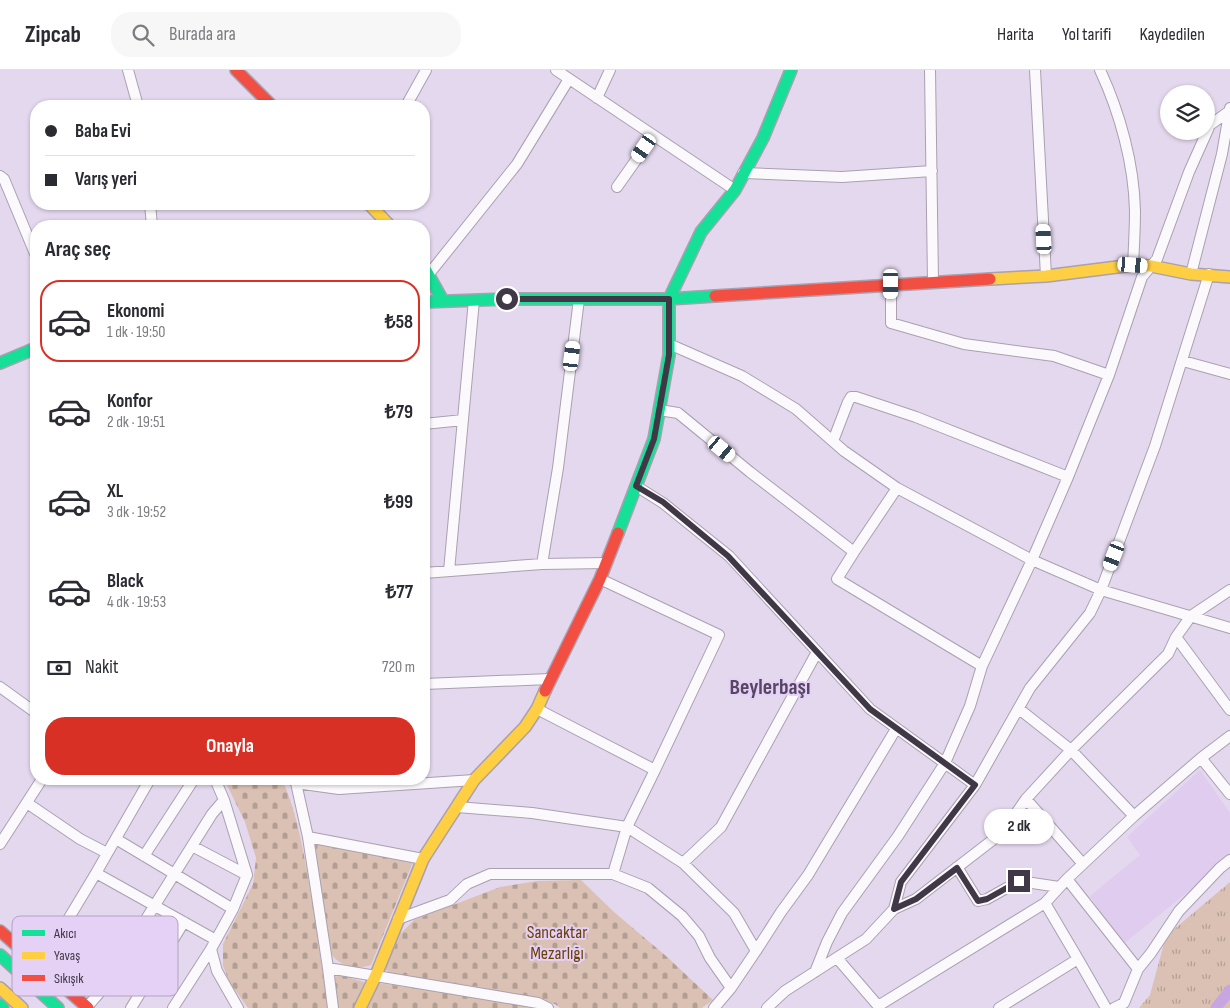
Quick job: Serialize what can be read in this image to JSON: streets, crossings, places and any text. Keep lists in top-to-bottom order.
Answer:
{
  "districts": ["Beylerbaşı"],
  "parks": ["Sancaktar Mezarlığı"],
  "legend": ["Akıcı", "Yavaş", "Sıkışık"],
  "page": {
    "header": "Zipcab",
    "search": "Burada ara",
    "nav": ["Harita", "Yol tarifi", "Kaydedilen"],
    "banner": ["Baba Evi", "Varış yeri"],
    "heading": "Araç seç",
    "list": [
      {
        "name": "Ekonomi",
        "note": "1 dk · 19:50",
        "value": "₺58"
      },
      {
        "name": "Konfor",
        "note": "2 dk · 19:51",
        "value": "₺79"
      },
      {
        "name": "XL",
        "note": "3 dk · 19:52",
        "value": "₺99"
      },
      {
        "name": "Black",
        "note": "4 dk · 19:53",
        "value": "₺77"
      }
    ],
    "pay": ["Nakit", "720 m"],
    "buttons": "Onayla",
    "bubble": "2 dk"
  }
}
